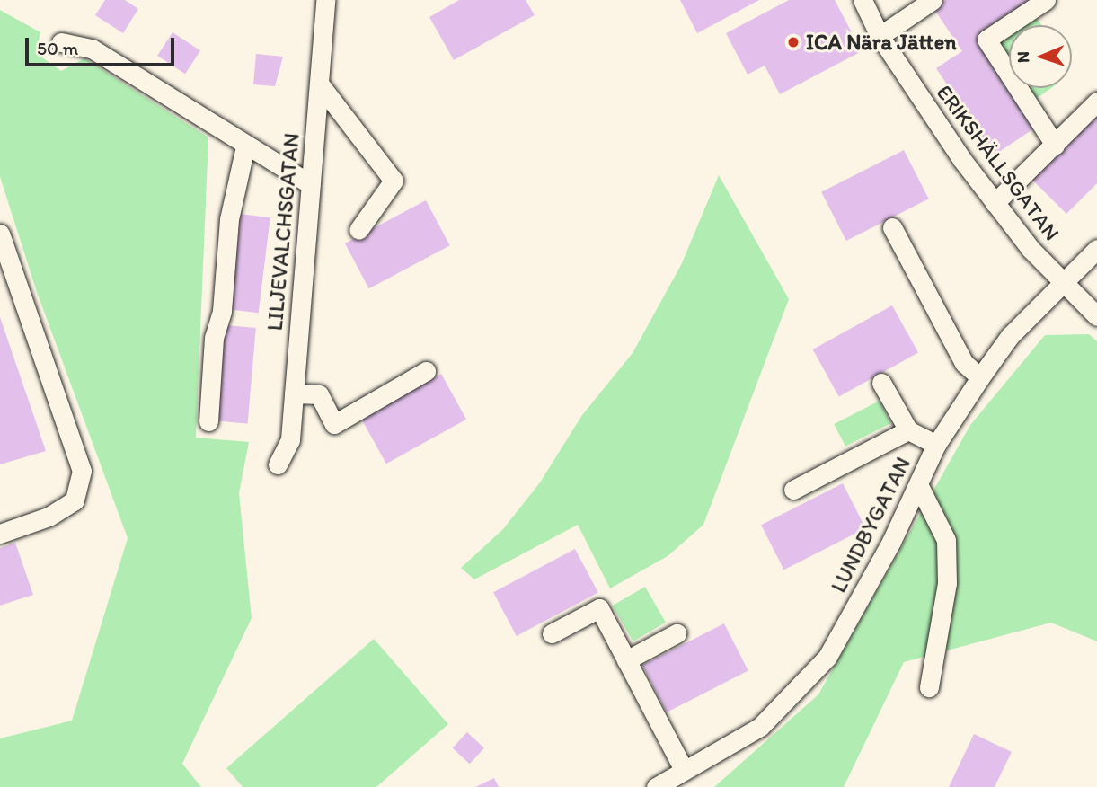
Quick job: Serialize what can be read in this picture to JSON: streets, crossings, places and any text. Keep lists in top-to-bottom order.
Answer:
{
  "streets": {
    "street": ["ERIKSHÄLLSGATAN", "LILJEVALCHSGATAN", "LUNDBYGATAN"]
  },
  "crossings": [
    ["ERIKSHÄLLSGATAN", "LUNDBYGATAN"]
  ],
  "places": ["ICA Nära Jätten"],
  "scale_bar": "50 m",
  "north": "left"
}
